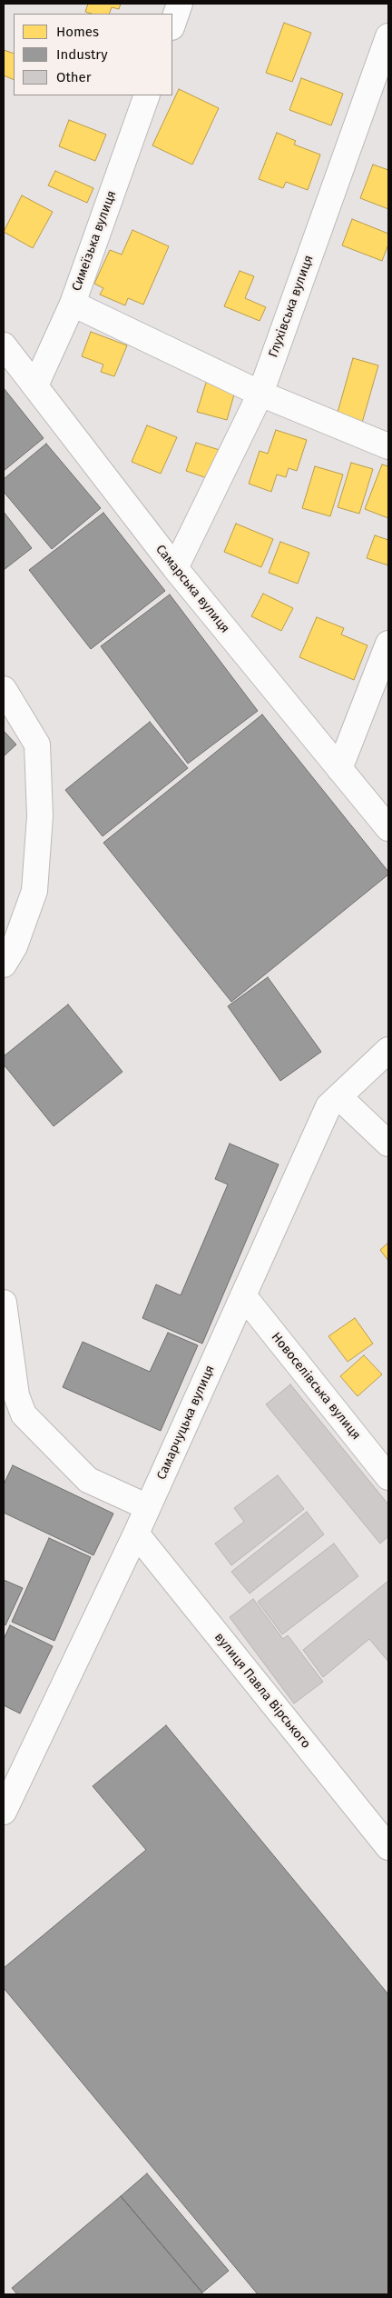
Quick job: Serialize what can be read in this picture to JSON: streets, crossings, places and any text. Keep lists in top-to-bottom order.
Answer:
{
  "streets": {
    "street": [
      "Симеїзька вулиця",
      "Глухівська вулиця",
      "Самарська вулиця",
      "Новоселівська вулиця",
      "Самарчуцька вулиця",
      "вулиця Павла Вірського"
    ]
  },
  "crossings": [
    ["Симеїзька вулиця", "Самарська вулиця"],
    ["Глухівська вулиця", "Самарська вулиця"],
    ["Новоселівська вулиця", "Самарчуцька вулиця"],
    ["Самарчуцька вулиця", "вулиця Павла Вірського"]
  ],
  "legend": ["Homes", "Industry", "Other"]
}
